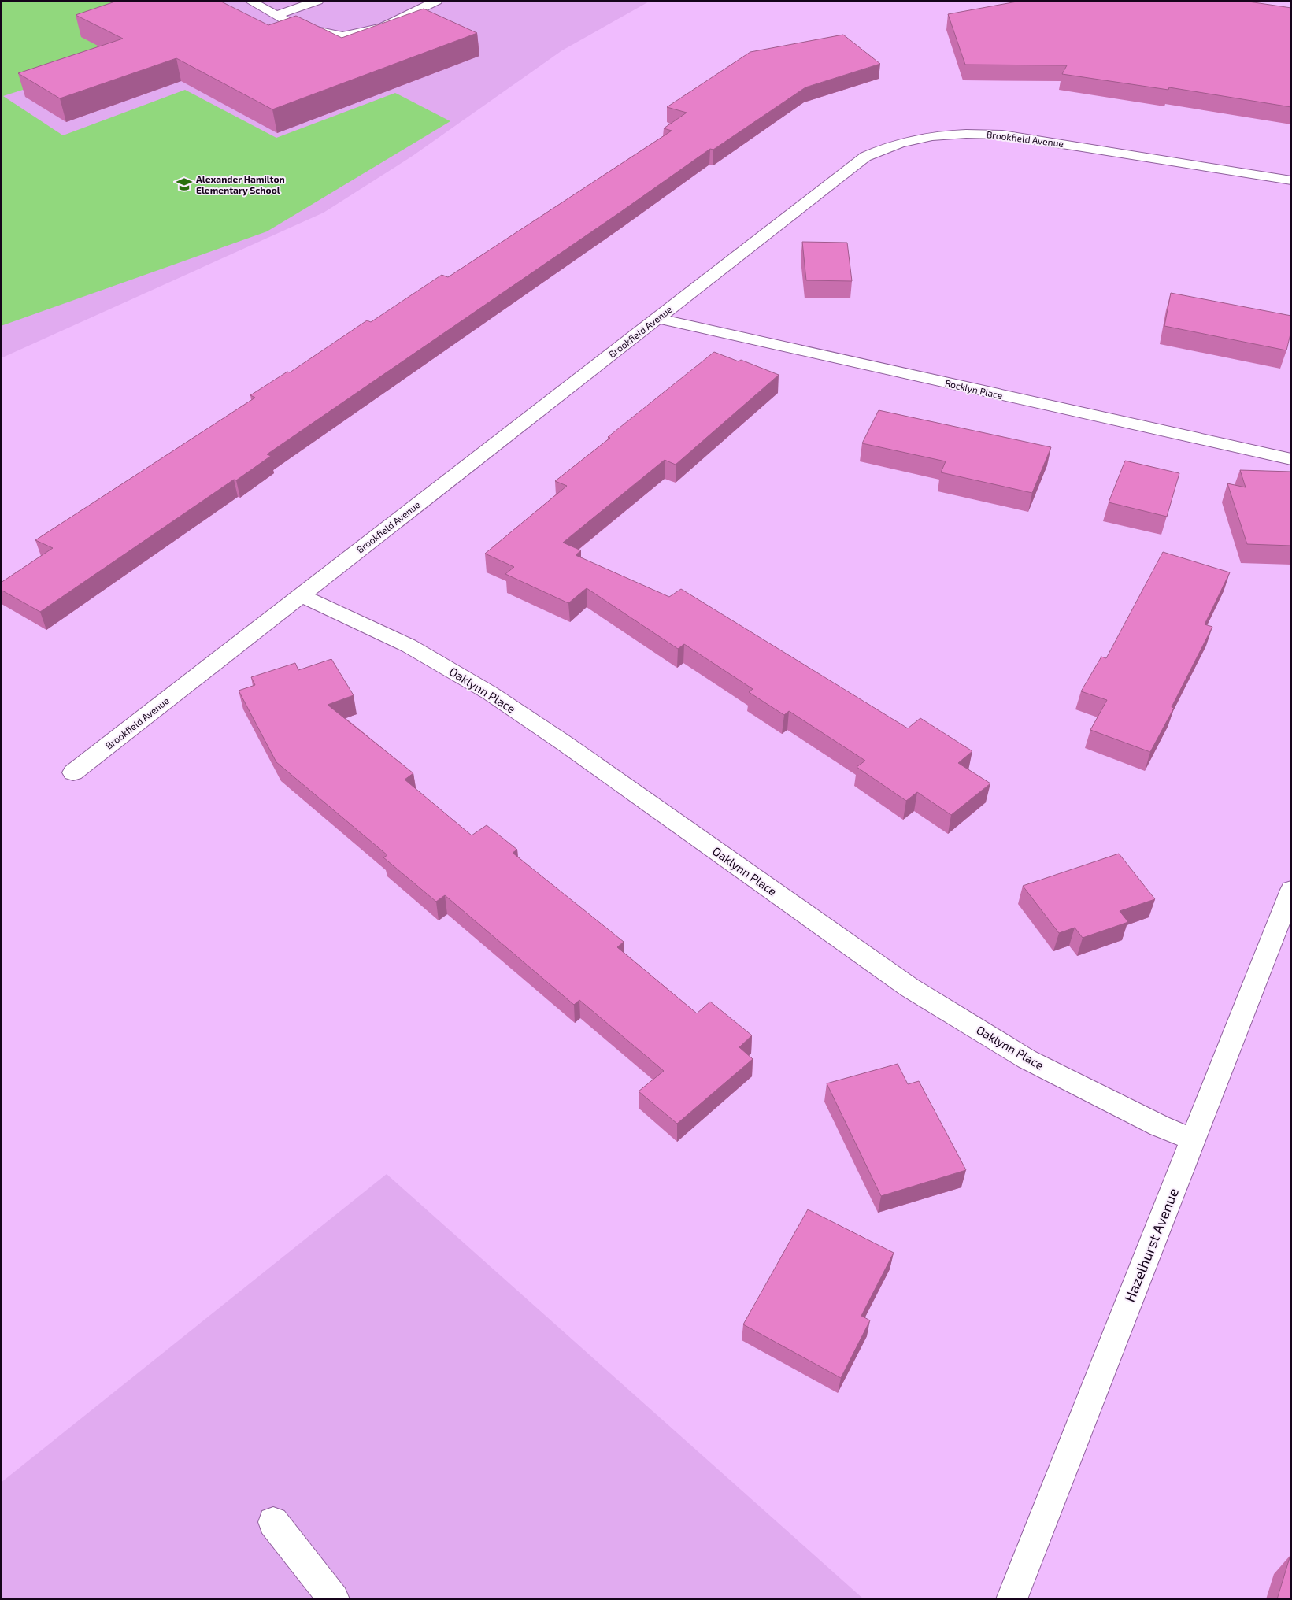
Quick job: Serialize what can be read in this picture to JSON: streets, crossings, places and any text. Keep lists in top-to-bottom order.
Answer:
{
  "streets": {
    "street": [
      "Brookfield Avenue",
      "Rocklyn Place",
      "Oaklynn Place",
      "Hazelhurst Avenue"
    ]
  },
  "crossings": [
    ["Brookfield Avenue", "Rocklyn Place"],
    ["Brookfield Avenue", "Oaklynn Place"],
    ["Oaklynn Place", "Hazelhurst Avenue"]
  ],
  "places": {
    "school or university": ["Alexander Hamilton Elementary School"]
  }
}
